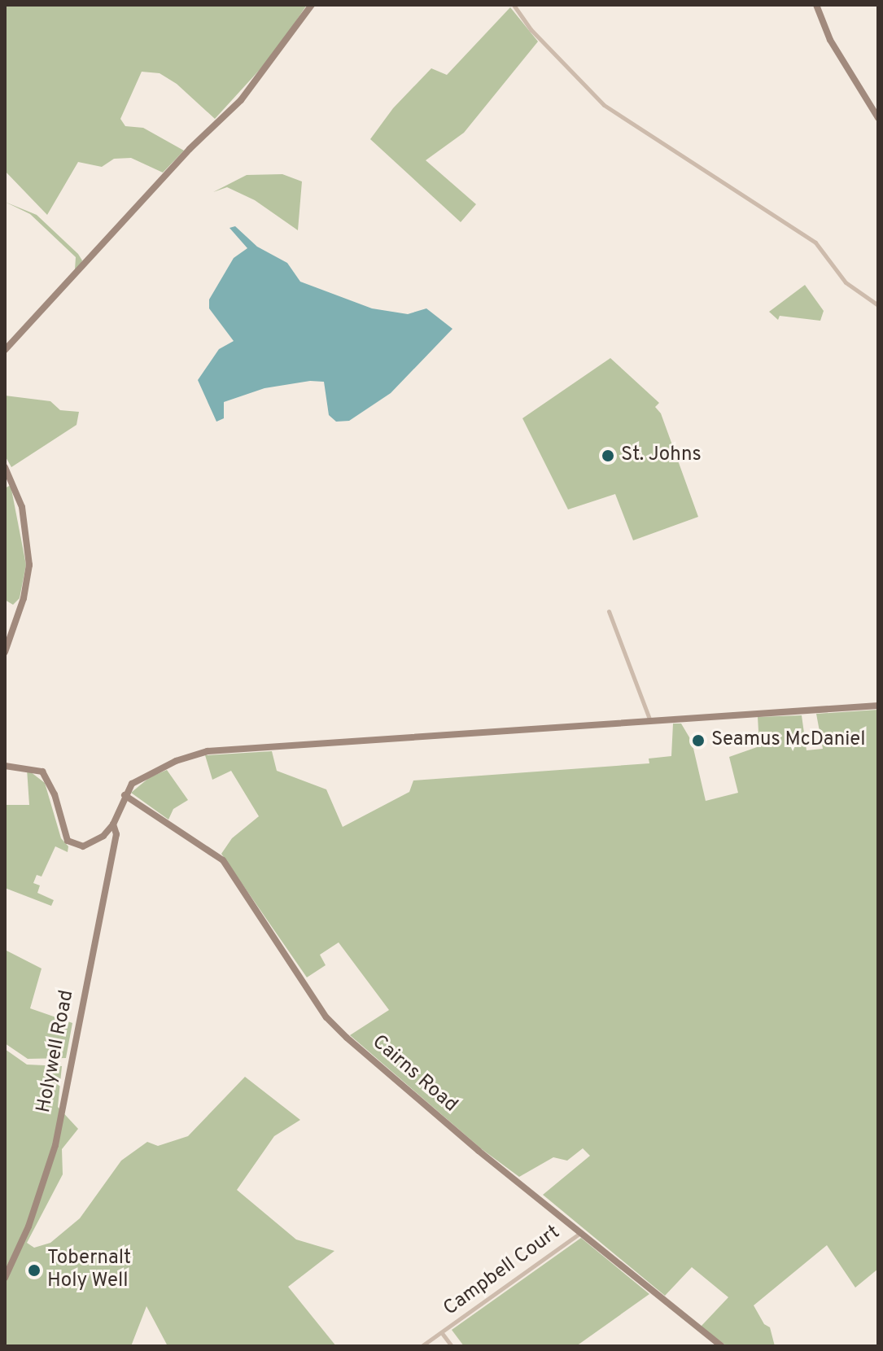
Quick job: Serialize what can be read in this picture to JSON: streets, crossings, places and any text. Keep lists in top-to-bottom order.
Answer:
{
  "streets": {
    "street": ["Holywell Road", "Cairns Road", "Campbell Court"]
  },
  "crossings": [
    ["Cairns Road", "Campbell Court"]
  ],
  "places": ["St. Johns", "Seamus McDaniel", "Tobernalt Holy Well"]
}
